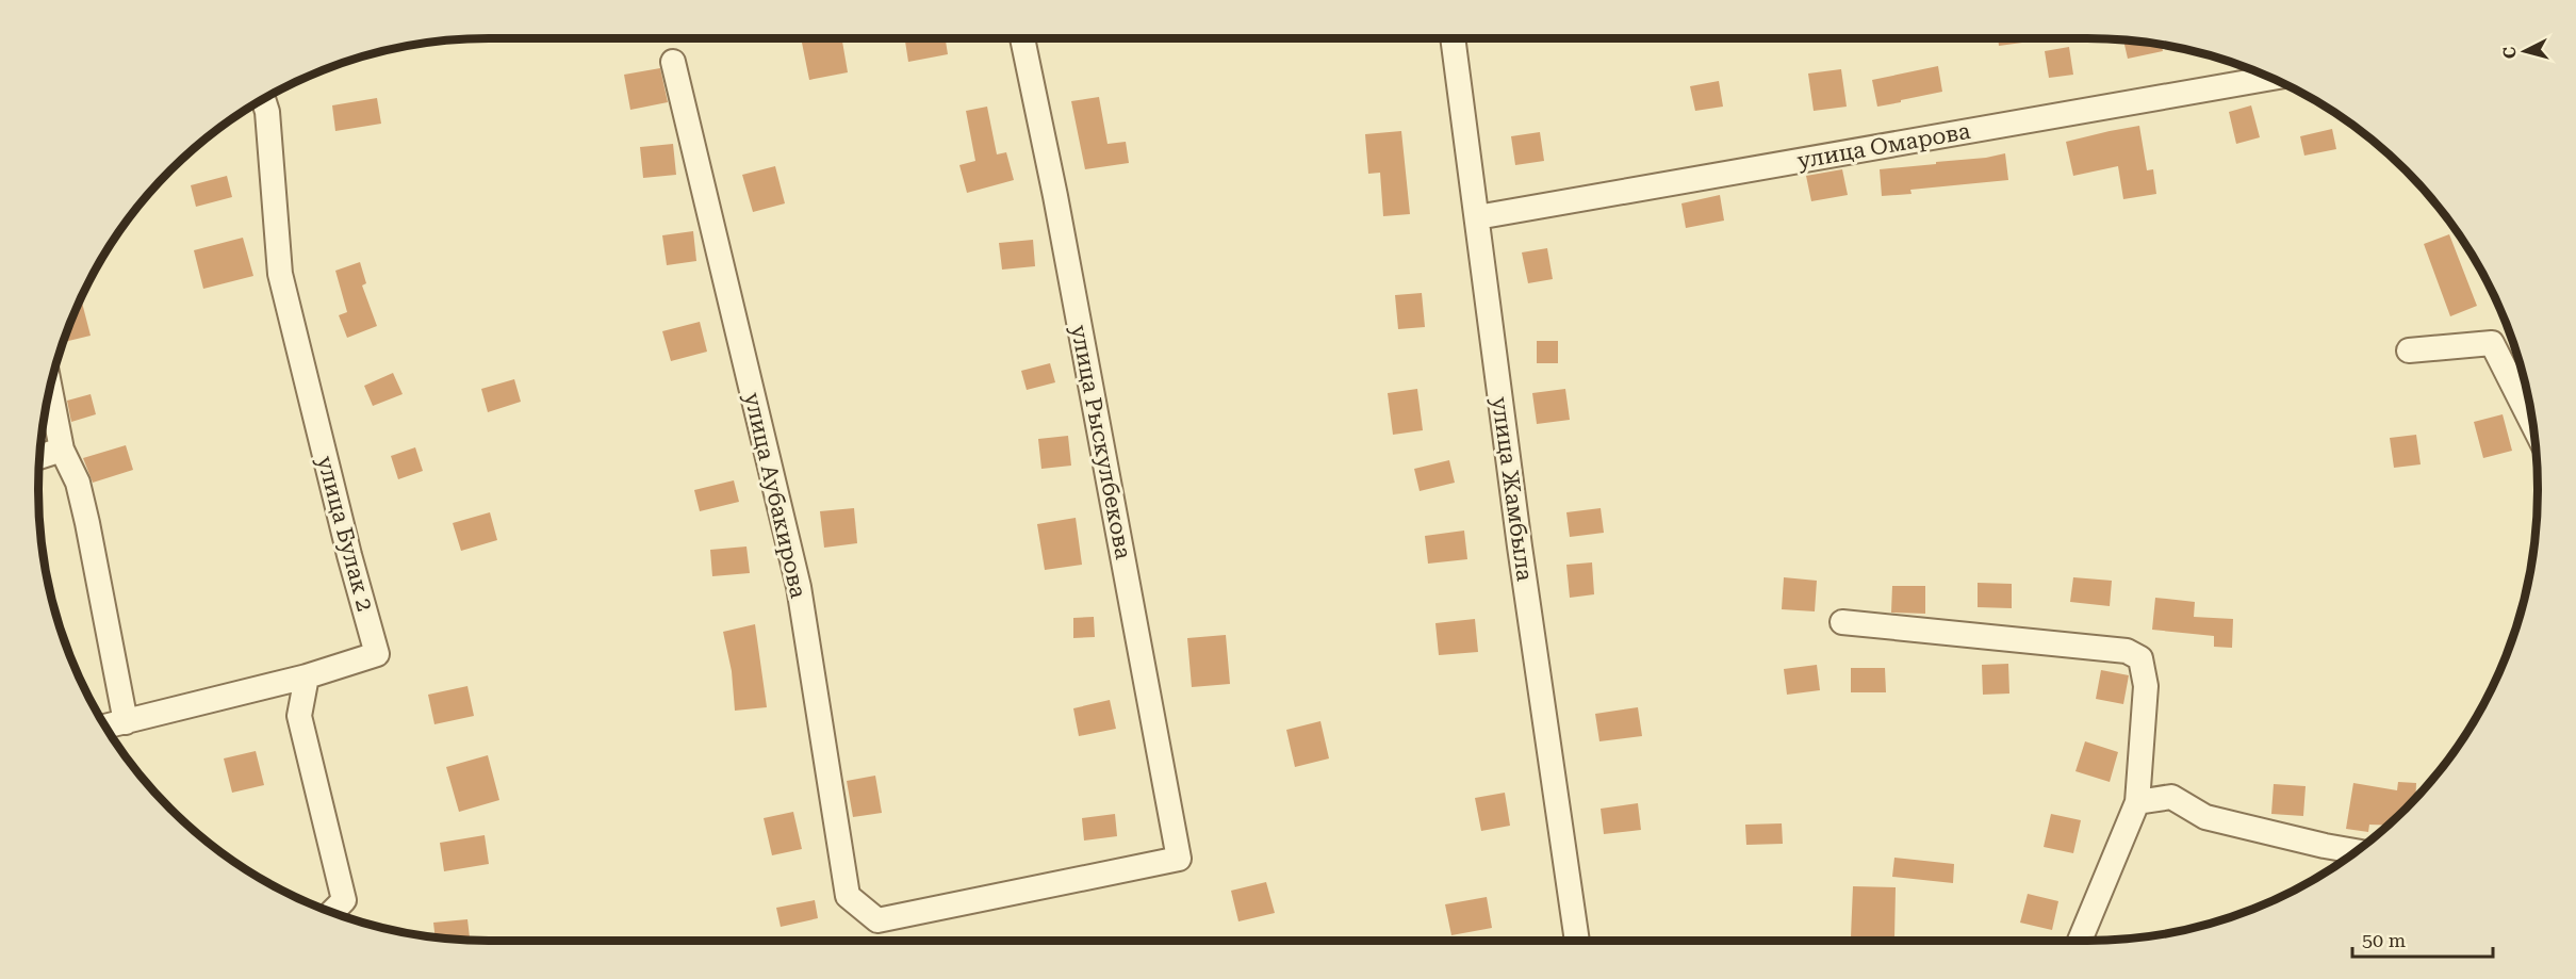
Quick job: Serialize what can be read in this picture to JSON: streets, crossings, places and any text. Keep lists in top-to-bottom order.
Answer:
{
  "streets": {
    "street": [
      "улица Омарова",
      "улица Рыскулбекова",
      "улица Жамбыла",
      "улица Аубакирова",
      "улица Булак 2"
    ]
  },
  "crossings": [
    ["улица Омарова", "улица Жамбыла"],
    ["улица Рыскулбекова", "улица Аубакирова"]
  ],
  "scale_bar": "50 m",
  "north": "left"
}
